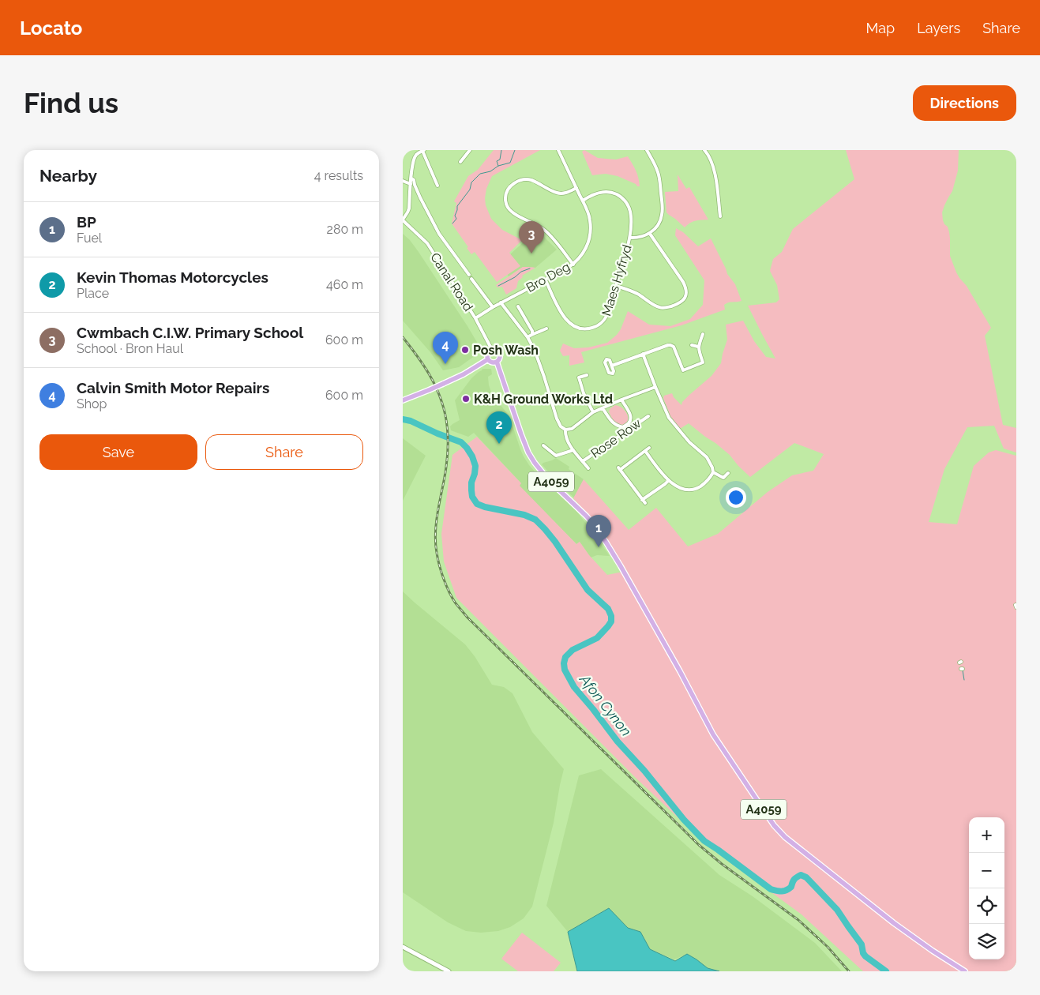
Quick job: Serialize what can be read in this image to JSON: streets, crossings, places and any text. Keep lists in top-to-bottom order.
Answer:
{
  "streets": {
    "main road": ["A4059"],
    "street": [
      "Bro Deg",
      "Maes Hyfryd",
      "Canal Road",
      "Rose Row"
    ]
  },
  "crossings": [
    ["Bro Deg", "Maes Hyfryd"],
    ["Bro Deg", "Canal Road"],
    ["Canal Road", "A4059"]
  ],
  "water": ["Afon Cynon"],
  "places": ["Posh Wash", "K&H Ground Works Ltd"],
  "page": {
    "header": "Locato",
    "nav": ["Map", "Layers", "Share"],
    "buttons": [
      "Directions",
      ["Save", "Share"]
    ],
    "title": "Find us",
    "heading": ["Nearby", "4 results"],
    "list": [
      {
        "mark": "1",
        "name": "BP",
        "note": "Fuel",
        "value": "280 m"
      },
      {
        "mark": "2",
        "name": "Kevin Thomas Motorcycles",
        "note": "Place",
        "value": "460 m"
      },
      {
        "mark": "3",
        "name": "Cwmbach C.I.W. Primary School",
        "note": "School · Bron Haul",
        "value": "600 m"
      },
      {
        "mark": "4",
        "name": "Calvin Smith Motor Repairs",
        "note": "Shop",
        "value": "600 m"
      }
    ],
    "pins": [
      "3",
      "4",
      "2",
      "1"
    ],
    "map_buttons": ["+", "−"]
  }
}
